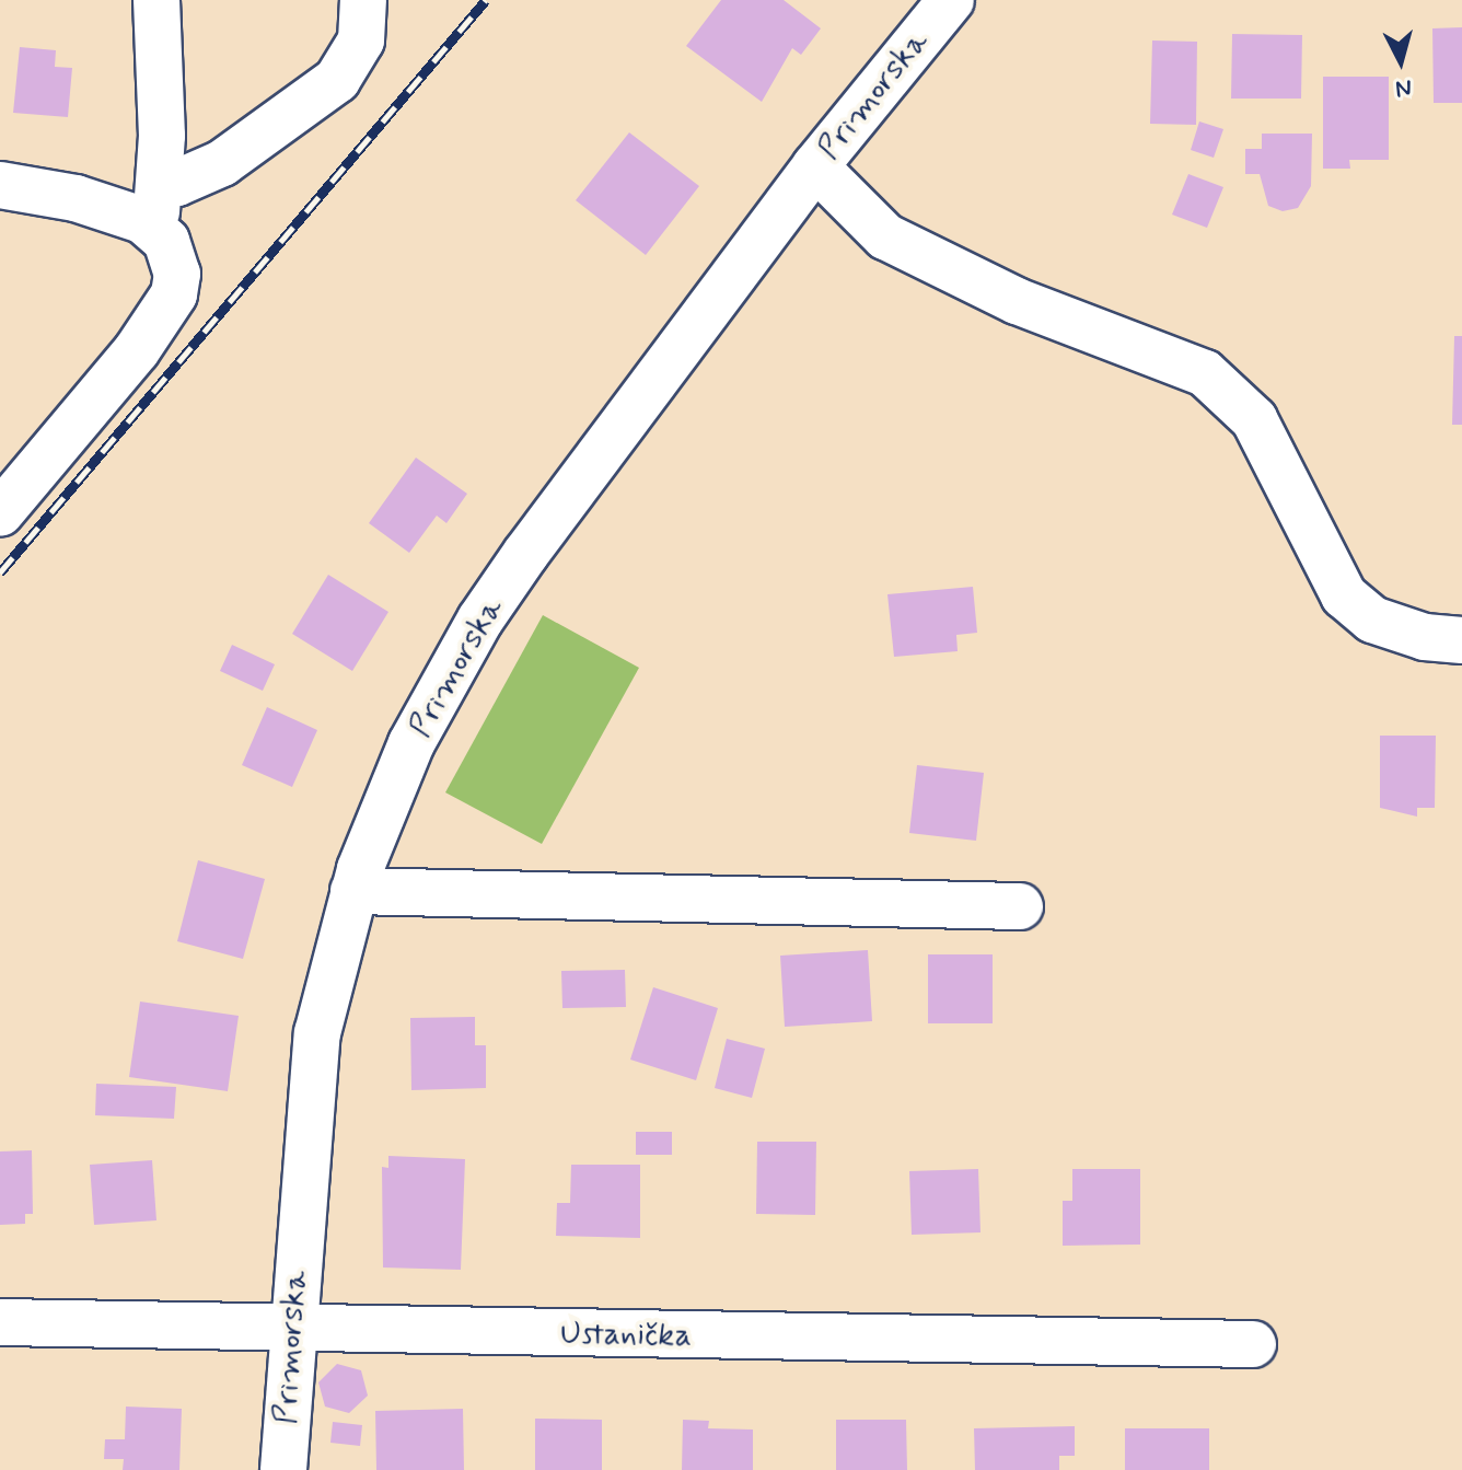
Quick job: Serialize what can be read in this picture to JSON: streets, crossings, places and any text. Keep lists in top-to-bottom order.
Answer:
{
  "streets": {
    "street": ["Primorska", "Ustanička"]
  },
  "crossings": [
    ["Primorska", "Ustanička"]
  ],
  "north": "bottom"
}
